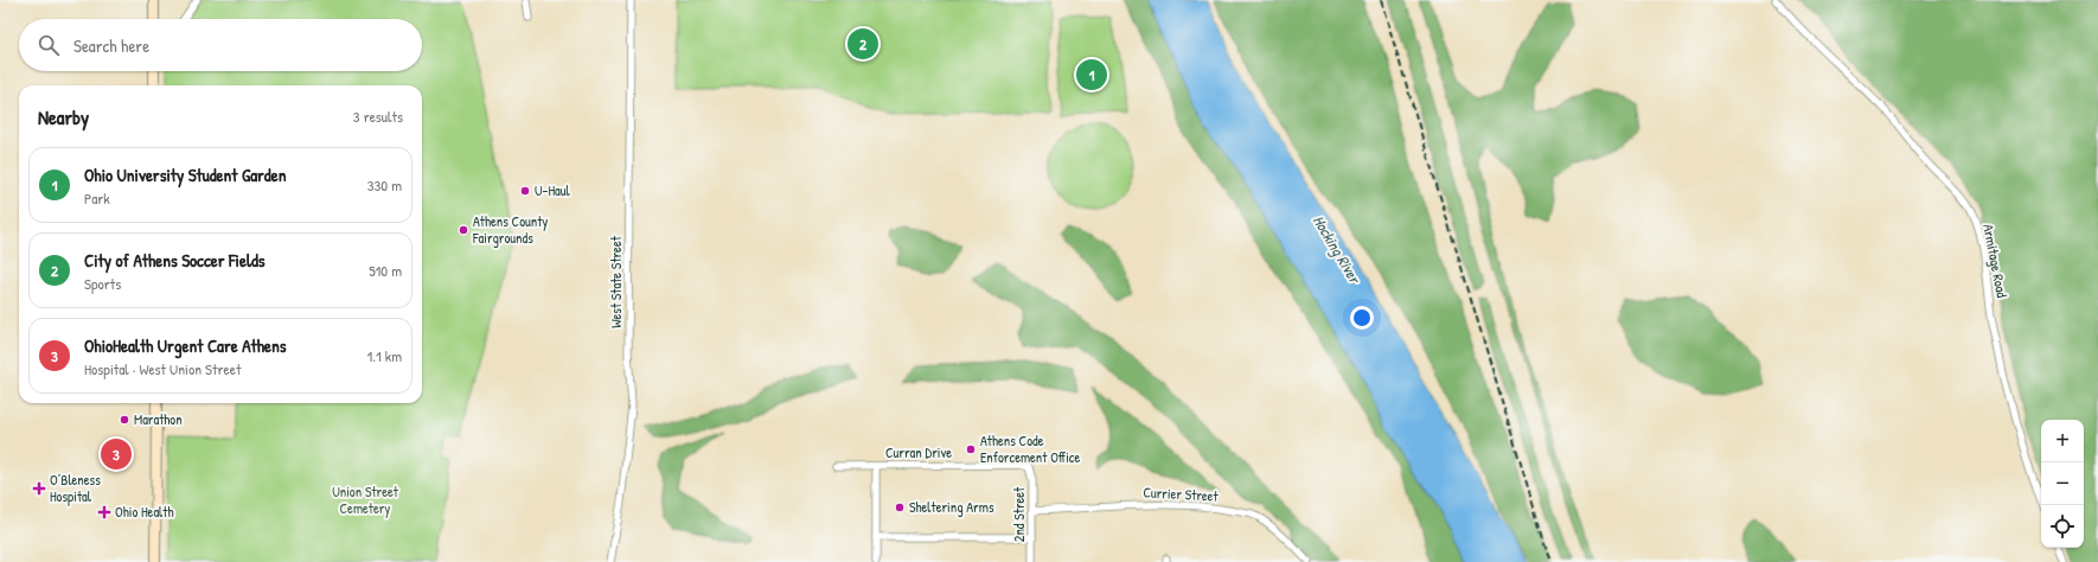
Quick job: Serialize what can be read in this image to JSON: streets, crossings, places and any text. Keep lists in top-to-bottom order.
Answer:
{
  "streets": {
    "street": [
      "Armitage Road",
      "West State Street",
      "Curran Drive",
      "Currier Street",
      "2nd Street"
    ]
  },
  "crossings": [
    ["Curran Drive", "2nd Street"],
    ["Currier Street", "2nd Street"]
  ],
  "water": ["Hocking River"],
  "parks": ["Union Street Cemetery"],
  "places": {
    "other": [
      "U-Haul",
      "Athens County Fairgrounds",
      "Marathon",
      "Athens Code Enforcement Office",
      "Sheltering Arms"
    ],
    "health": ["O’Bleness Hospital", "Ohio Health"]
  },
  "page": {
    "search": "Search here",
    "pins": ["2", "1", "3"],
    "heading": ["Nearby", "3 results"],
    "list": [
      {
        "mark": "1",
        "name": "Ohio University Student Garden",
        "note": "Park",
        "value": "330 m"
      },
      {
        "mark": "2",
        "name": "City of Athens Soccer Fields",
        "note": "Sports",
        "value": "510 m"
      },
      {
        "mark": "3",
        "name": "OhioHealth Urgent Care Athens",
        "note": "Hospital · West Union Street",
        "value": "1.1 km"
      }
    ],
    "map_buttons": ["+", "−"]
  }
}
